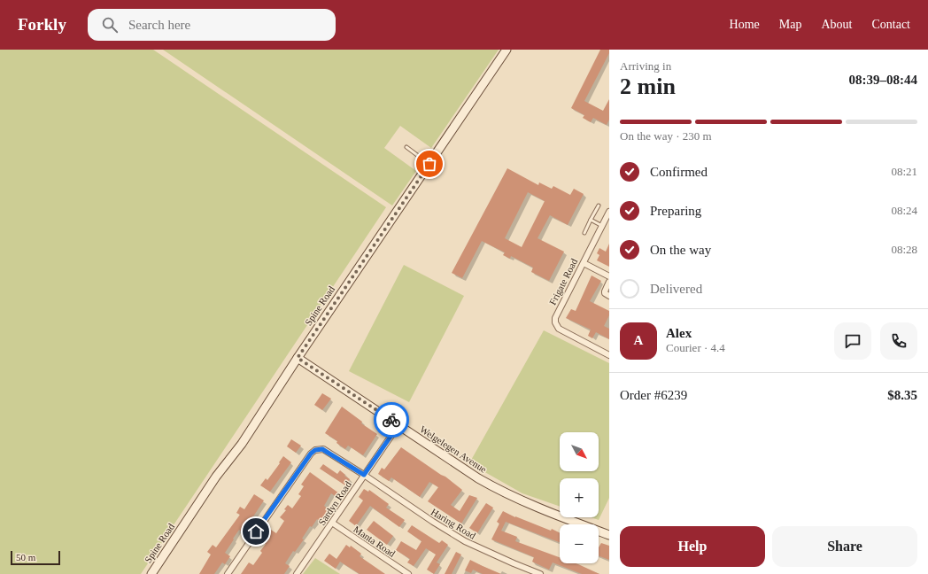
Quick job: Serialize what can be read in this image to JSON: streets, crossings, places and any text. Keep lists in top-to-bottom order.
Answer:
{
  "streets": {
    "main road": ["Spine Road", "Welgelegen Avenue"],
    "street": [
      "Frigate Road",
      "Sardyn Road",
      "Haring Road",
      "Manta Road"
    ]
  },
  "crossings": [
    ["Spine Road", "Welgelegen Avenue"],
    ["Welgelegen Avenue", "Sardyn Road"],
    ["Sardyn Road", "Haring Road"],
    ["Sardyn Road", "Manta Road"]
  ],
  "scale_bar": "50 m",
  "north": "bottom right",
  "page": {
    "header": "Forkly",
    "search": "Search here",
    "nav": [
      "Home",
      "Map",
      "About",
      "Contact"
    ],
    "heading": ["2 min", "Arriving in", "08:39–08:44"],
    "panel": [
      "Alex",
      "Courier · 4.4",
      "Order #6239",
      "$8.35"
    ],
    "bar": "On the way · 230 m",
    "list": [
      ["Confirmed", "08:21"],
      ["Preparing", "08:24"],
      ["On the way", "08:28"],
      "Delivered"
    ],
    "round": "A",
    "map_buttons": ["+", "−"],
    "buttons": ["Help", "Share"],
    "scale": "50 m"
  }
}
